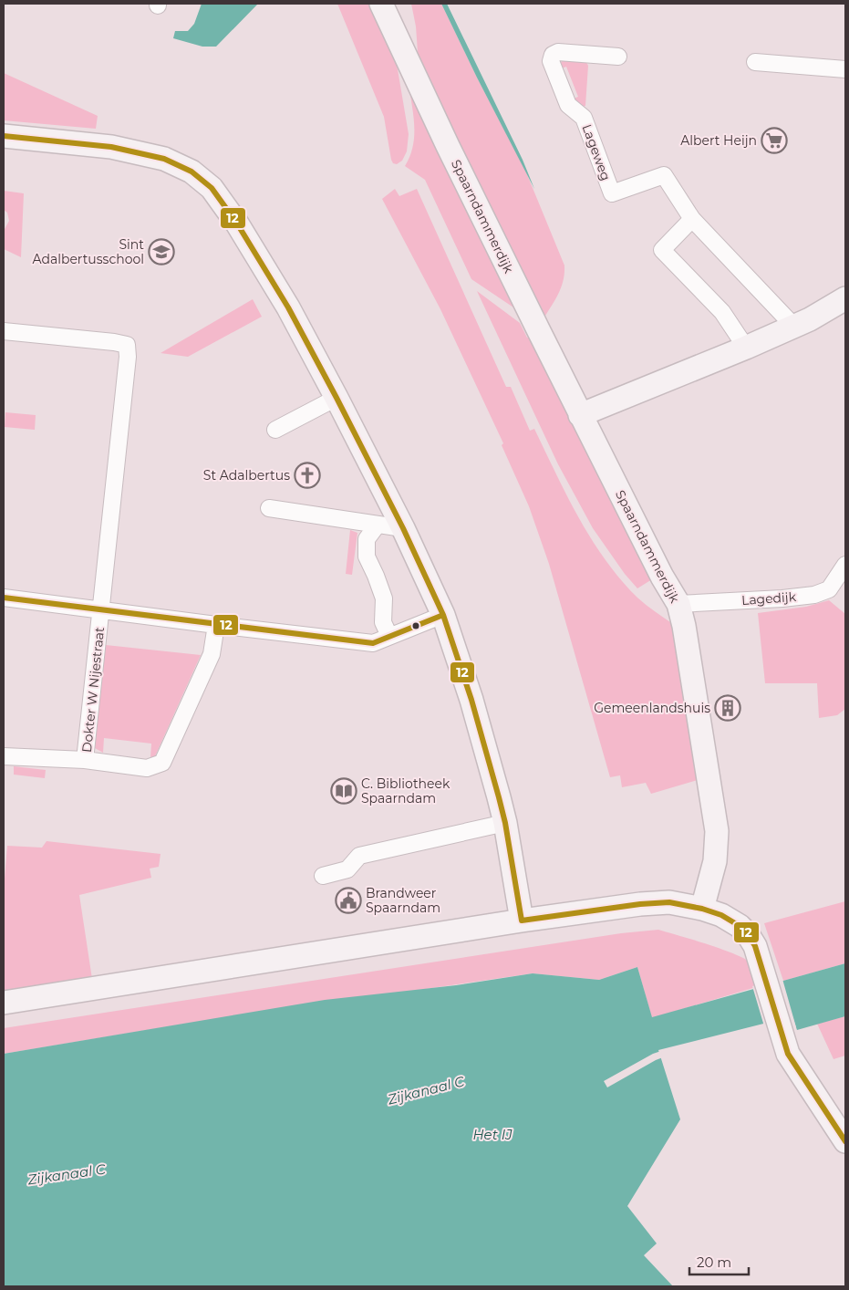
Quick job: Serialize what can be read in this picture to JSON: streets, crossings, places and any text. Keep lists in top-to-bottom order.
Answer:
{
  "streets": {
    "street": [
      "Lageweg",
      "Spaarndammerdijk",
      "Lagedijk",
      "Dokter W Nijestraat"
    ]
  },
  "crossings": [
    ["Spaarndammerdijk", "Lagedijk"]
  ],
  "water": ["Zijkanaal C", "Het IJ"],
  "places": {
    "supermarket": ["Albert Heijn"],
    "school or university": ["Sint Adalbertusschool"],
    "church": ["St Adalbertus"],
    "building": ["Gemeenlandshuis"],
    "library": ["C. Bibliotheek Spaarndam"],
    "public building": ["Brandweer Spaarndam"]
  },
  "lines": ["transit line 12"],
  "scale_bar": "20 m"
}
